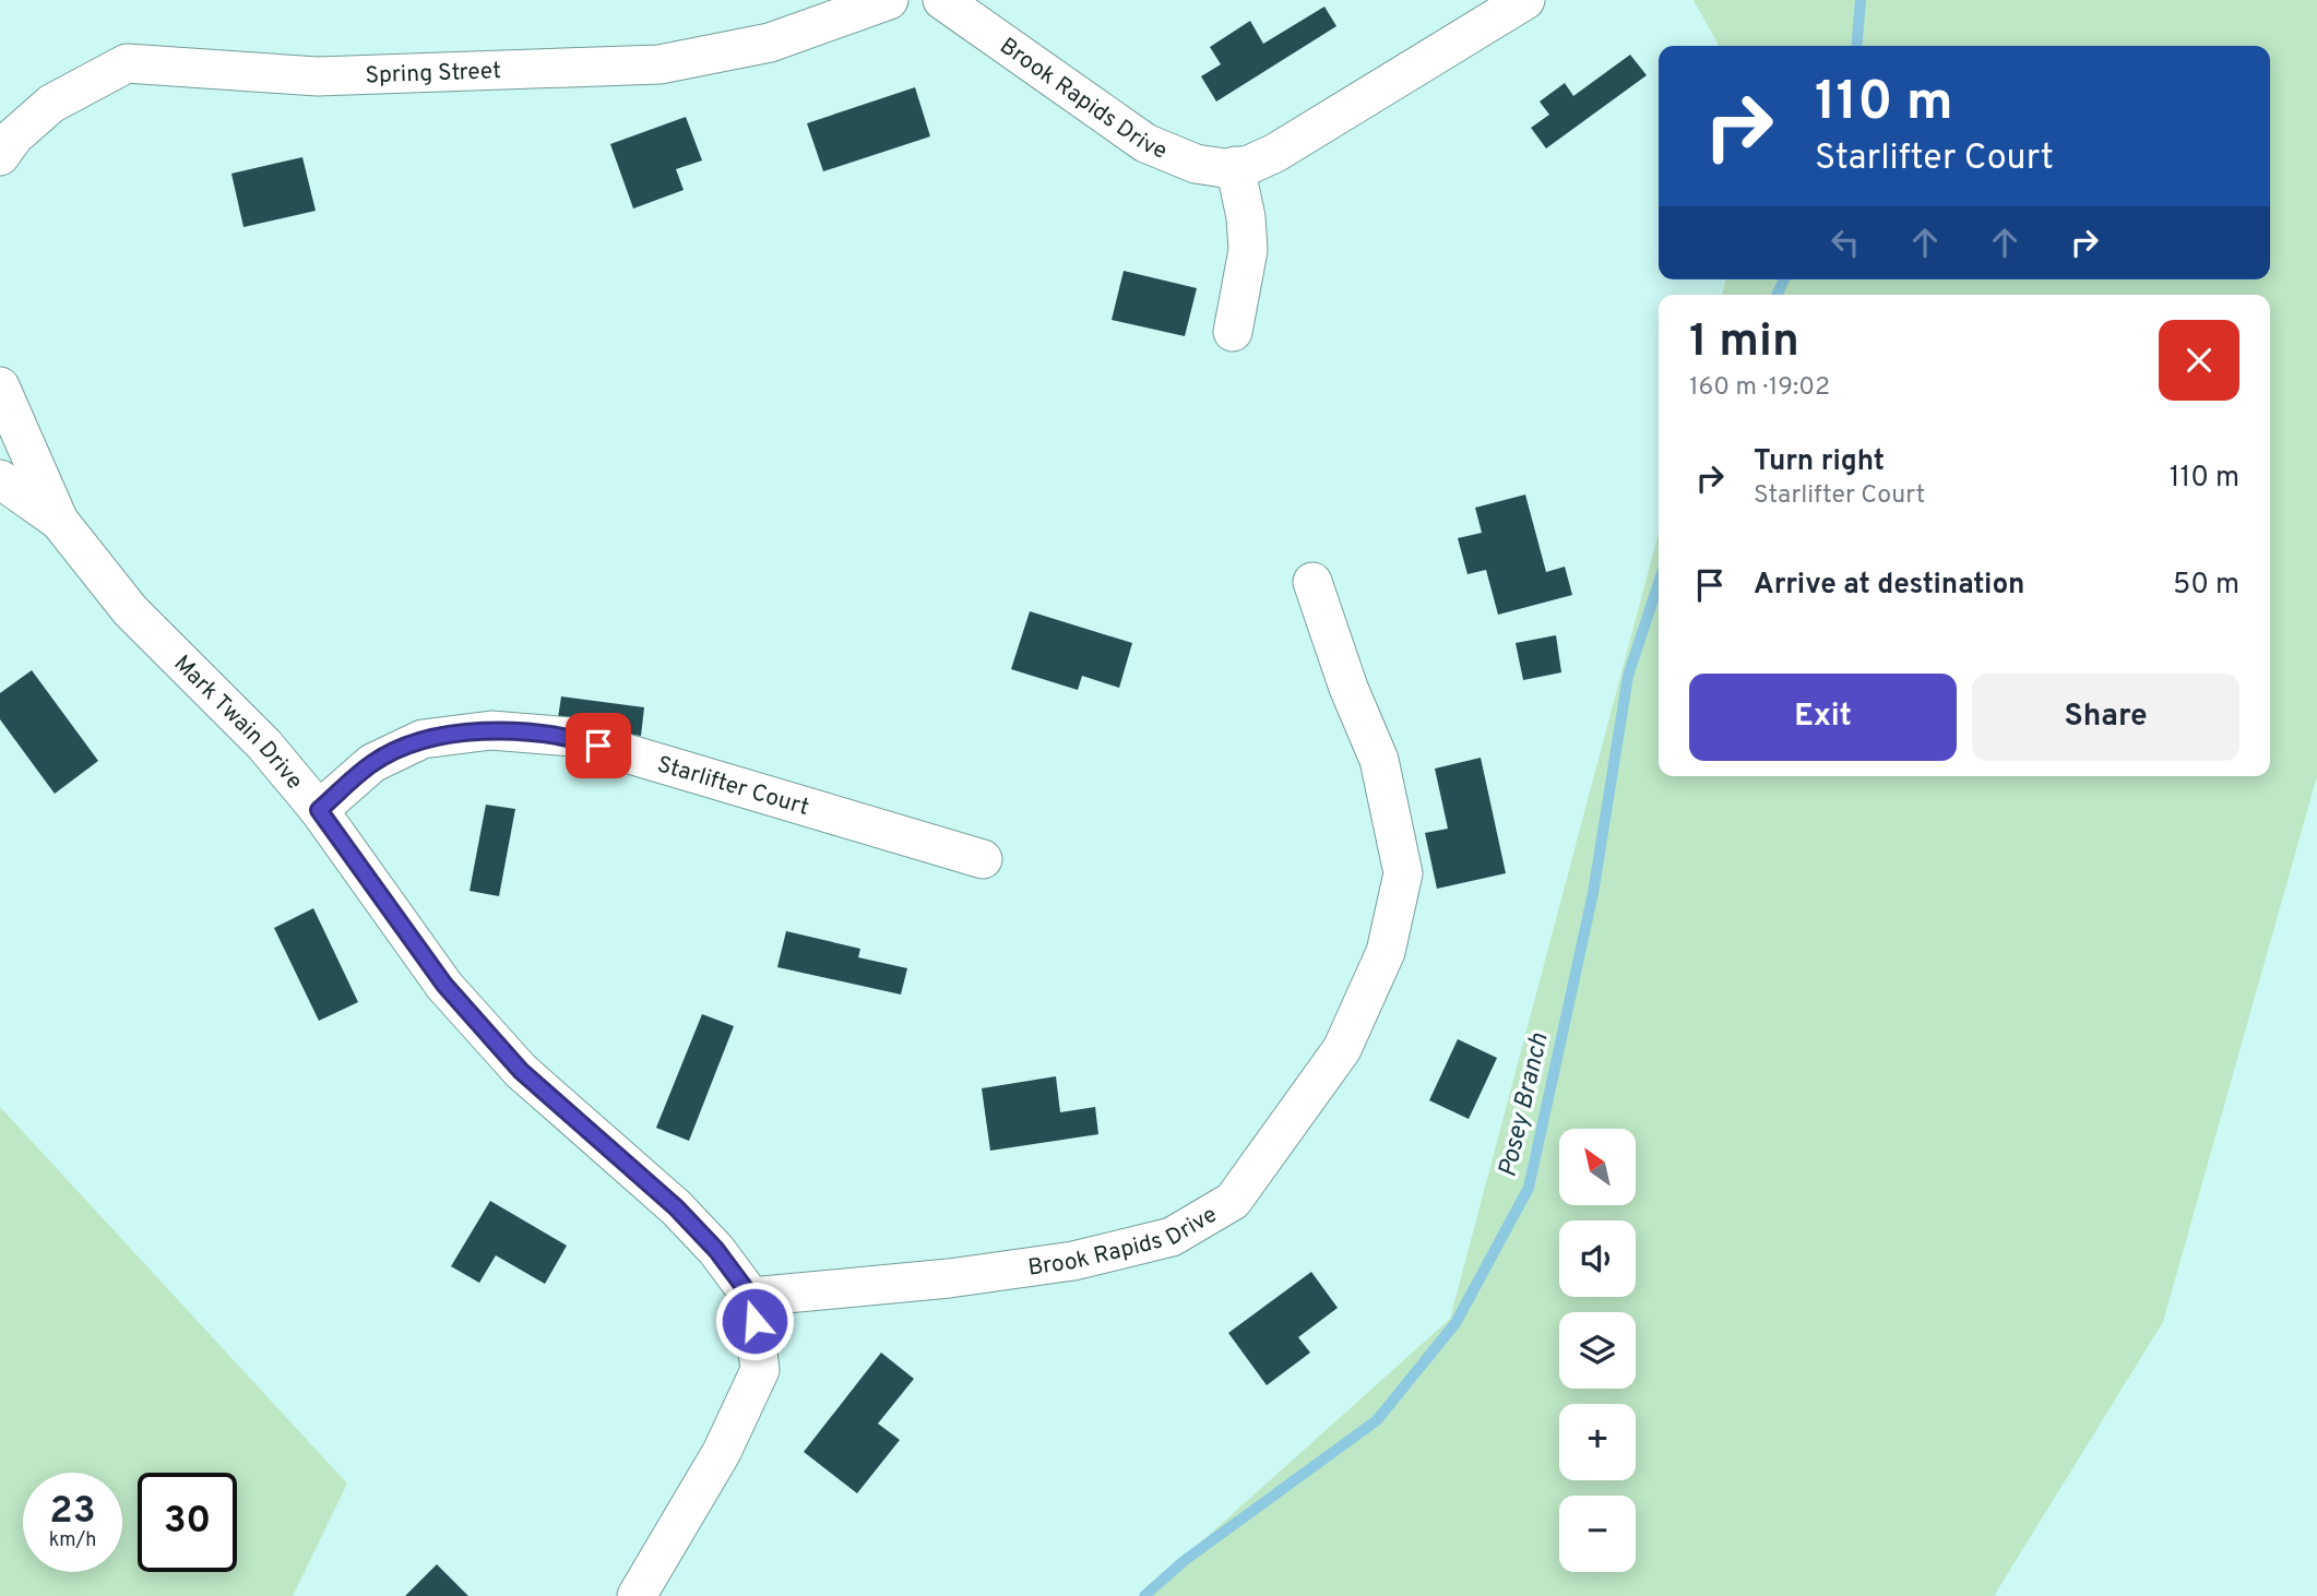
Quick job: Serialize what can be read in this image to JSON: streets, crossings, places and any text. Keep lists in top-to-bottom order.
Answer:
{
  "streets": {
    "street": [
      "Spring Street",
      "Brook Rapids Drive",
      "Mark Twain Drive",
      "Starlifter Court"
    ]
  },
  "crossings": [
    ["Brook Rapids Drive", "Mark Twain Drive"],
    ["Mark Twain Drive", "Starlifter Court"]
  ],
  "water": ["Posey Branch"],
  "north": "top left",
  "page": {
    "turn": ["110 m", "Starlifter Court"],
    "heading": ["1 min", "160 m · 19:02"],
    "list": [
      {
        "name": "Turn right",
        "note": "Starlifter Court",
        "value": "110 m"
      },
      {
        "name": "Arrive at destination",
        "value": "50 m"
      }
    ],
    "buttons": ["Exit", "Share"],
    "map_buttons": ["+", "−"],
    "speed": "23 km/h",
    "limit": "30"
  }
}
